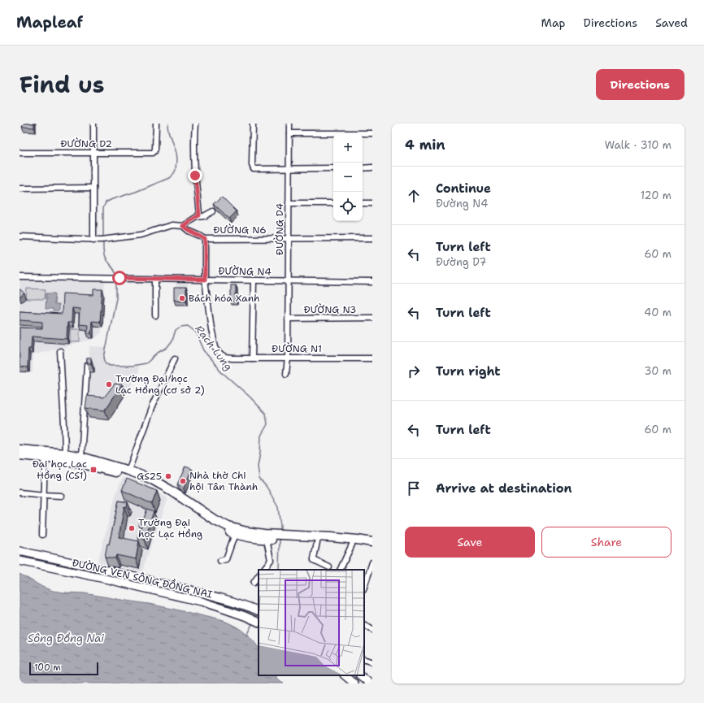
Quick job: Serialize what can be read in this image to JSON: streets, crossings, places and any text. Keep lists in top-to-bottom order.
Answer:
{
  "streets": {
    "main road": ["ĐƯỜNG VEN SÔNG ĐỒNG NAI"],
    "street": [
      "ĐƯỜNG D2",
      "ĐƯỜNG D4",
      "ĐƯỜNG N6",
      "ĐƯỜNG N4",
      "ĐƯỜNG N3",
      "ĐƯỜNG N1"
    ]
  },
  "crossings": [
    ["ĐƯỜNG D4", "ĐƯỜNG N6"],
    ["ĐƯỜNG D4", "ĐƯỜNG N4"],
    ["ĐƯỜNG D4", "ĐƯỜNG N3"],
    ["ĐƯỜNG D4", "ĐƯỜNG N1"],
    ["ĐƯỜNG N4", "ĐƯỜNG N1"]
  ],
  "water": ["Rạch Lung", "Sông Đồng Nai"],
  "places": {
    "other": [
      "Bách hóa Xanh",
      "Trường Đại học Lạc Hồng (cơ sở 2)",
      "GS25",
      "Nhà thờ Chi hội Tân Thành",
      "Trường Đại học Lạc Hồng"
    ],
    "transit": ["Đại học Lạc Hồng (CS1)"]
  },
  "scale_bar": "100 m",
  "page": {
    "header": "Mapleaf",
    "nav": ["Map", "Directions", "Saved"],
    "title": "Find us",
    "buttons": [
      "Directions",
      ["Save", "Share"]
    ],
    "heading": ["4 min", "Walk · 310 m"],
    "map_buttons": ["+", "−"],
    "list": [
      ["Continue", "Đường N4", "120 m"],
      ["Turn left", "Đường D7", "60 m"],
      ["Turn left", "40 m"],
      ["Turn right", "30 m"],
      ["Turn left", "60 m"],
      "Arrive at destination"
    ],
    "scale": "100 m"
  }
}
